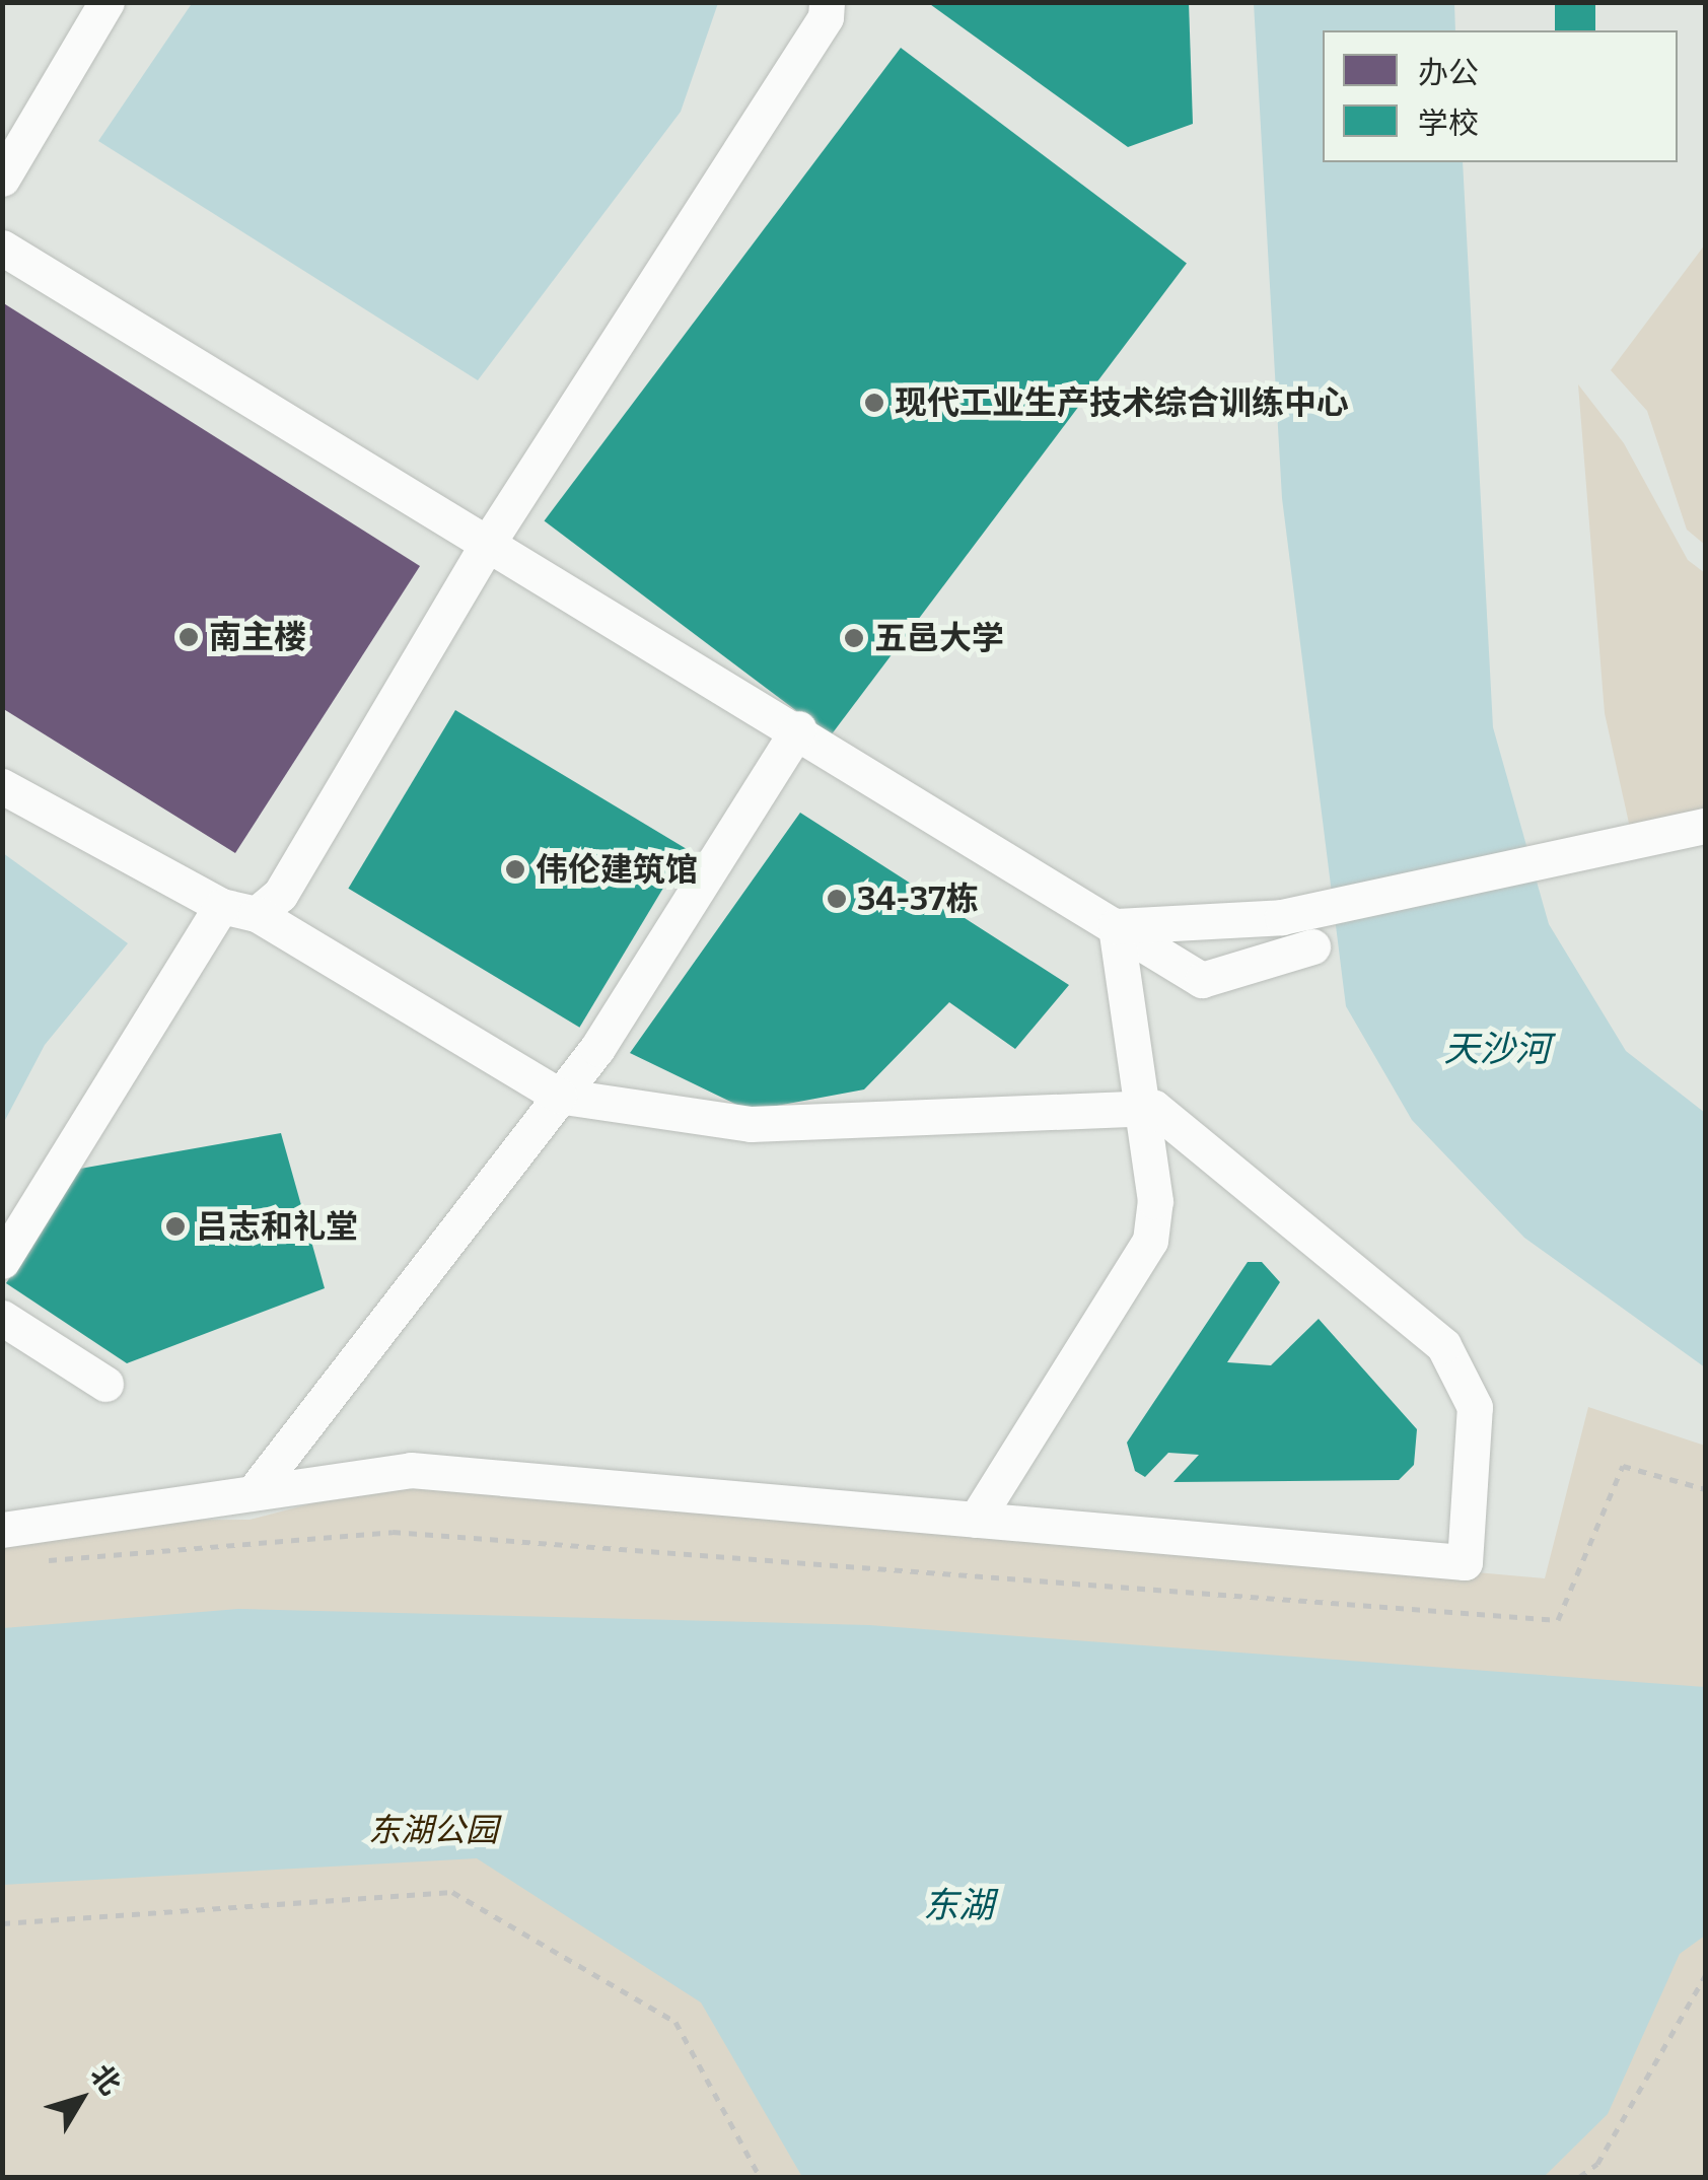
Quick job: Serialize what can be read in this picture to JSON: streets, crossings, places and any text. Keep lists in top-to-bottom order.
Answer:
{
  "water": ["天沙河", "东湖"],
  "parks": ["东湖公园"],
  "places": [
    "现代工业生产技术综合训练中心",
    "南主楼",
    "五邑大学",
    "伟伦建筑馆",
    "34-37栋",
    "吕志和礼堂"
  ],
  "legend": ["办公", "学校"],
  "north": "top right"
}
